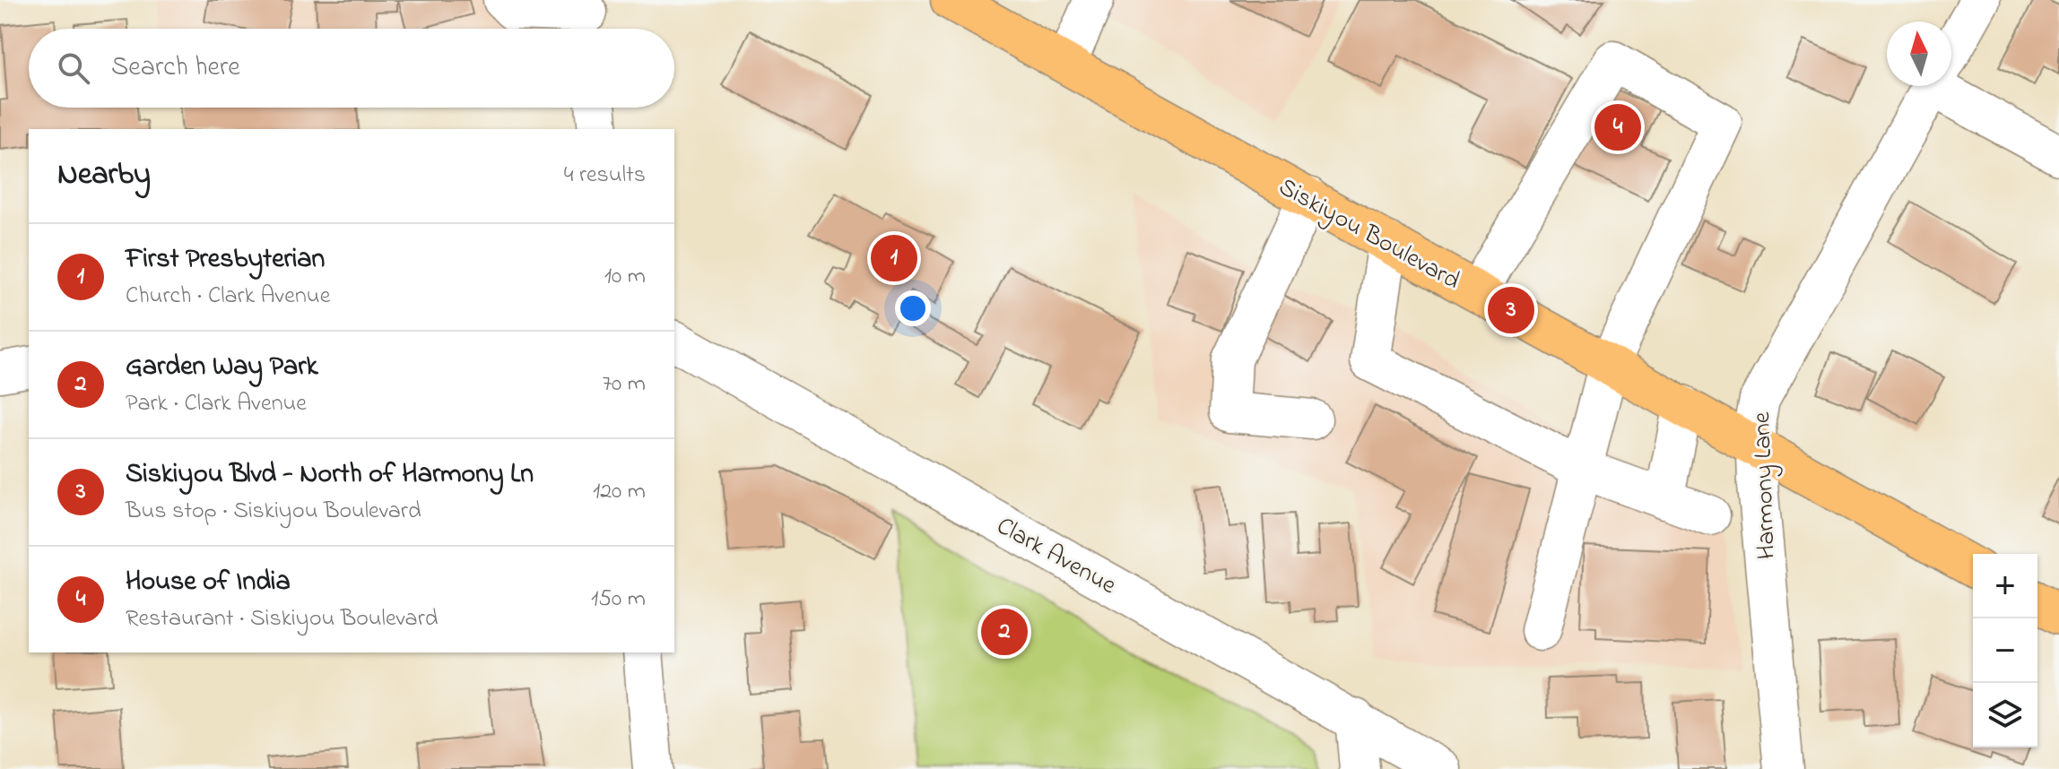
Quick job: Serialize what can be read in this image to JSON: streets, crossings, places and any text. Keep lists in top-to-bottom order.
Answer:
{
  "streets": {
    "main road": ["Siskiyou Boulevard"],
    "street": ["Harmony Lane", "Clark Avenue"]
  },
  "crossings": [
    ["Siskiyou Boulevard", "Harmony Lane"]
  ],
  "north": "top",
  "page": {
    "search": "Search here",
    "pins": [
      "4",
      "1",
      "3",
      "2"
    ],
    "heading": ["Nearby", "4 results"],
    "list": [
      {
        "mark": "1",
        "name": "First Presbyterian",
        "note": "Church · Clark Avenue",
        "value": "10 m"
      },
      {
        "mark": "2",
        "name": "Garden Way Park",
        "note": "Park · Clark Avenue",
        "value": "70 m"
      },
      {
        "mark": "3",
        "name": "Siskiyou Blvd - North of Harmony Ln",
        "note": "Bus stop · Siskiyou Boulevard",
        "value": "120 m"
      },
      {
        "mark": "4",
        "name": "House of India",
        "note": "Restaurant · Siskiyou Boulevard",
        "value": "150 m"
      }
    ],
    "map_buttons": ["+", "−"]
  }
}
